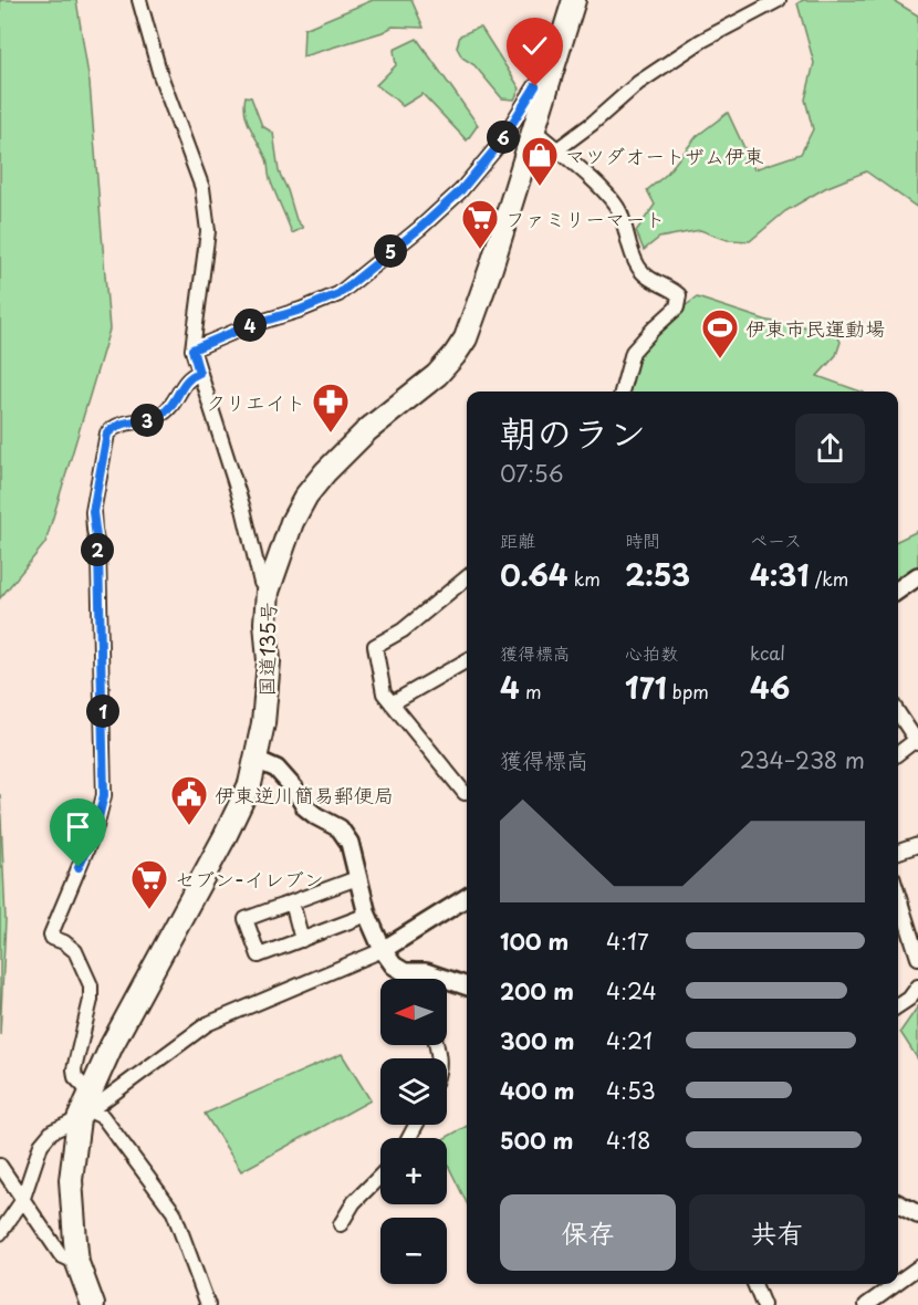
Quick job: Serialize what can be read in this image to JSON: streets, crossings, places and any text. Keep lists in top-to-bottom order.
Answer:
{
  "streets": {
    "highway": ["国道135号"]
  },
  "places": {
    "shop": ["マツダオートザム伊東"],
    "supermarket": ["ファミリーマート", "セブン-イレブン"],
    "sports": ["伊東市民運動場"],
    "pharmacy": ["クリエイト"],
    "public building": ["伊東逆川簡易郵便局"]
  },
  "north": "left",
  "page": {
    "pins": [
      "6",
      "5",
      "4",
      "3",
      "2",
      "1"
    ],
    "heading": ["朝のラン", "07:56"],
    "stats": [
      ["距離", "0.64 km"],
      ["時間", "2:53"],
      ["ペース", "4:31 /km"],
      ["獲得標高", "4 m"],
      ["心拍数", "171 bpm"],
      ["kcal", "46"]
    ],
    "chart": ["獲得標高", "234–238 m"],
    "list": [
      {
        "name": "100 m",
        "note": "4:17"
      },
      {
        "name": "200 m",
        "note": "4:24"
      },
      {
        "name": "300 m",
        "note": "4:21"
      },
      {
        "name": "400 m",
        "note": "4:53"
      },
      {
        "name": "500 m",
        "note": "4:18"
      }
    ],
    "map_buttons": ["+", "−"],
    "buttons": ["保存", "共有"]
  }
}
